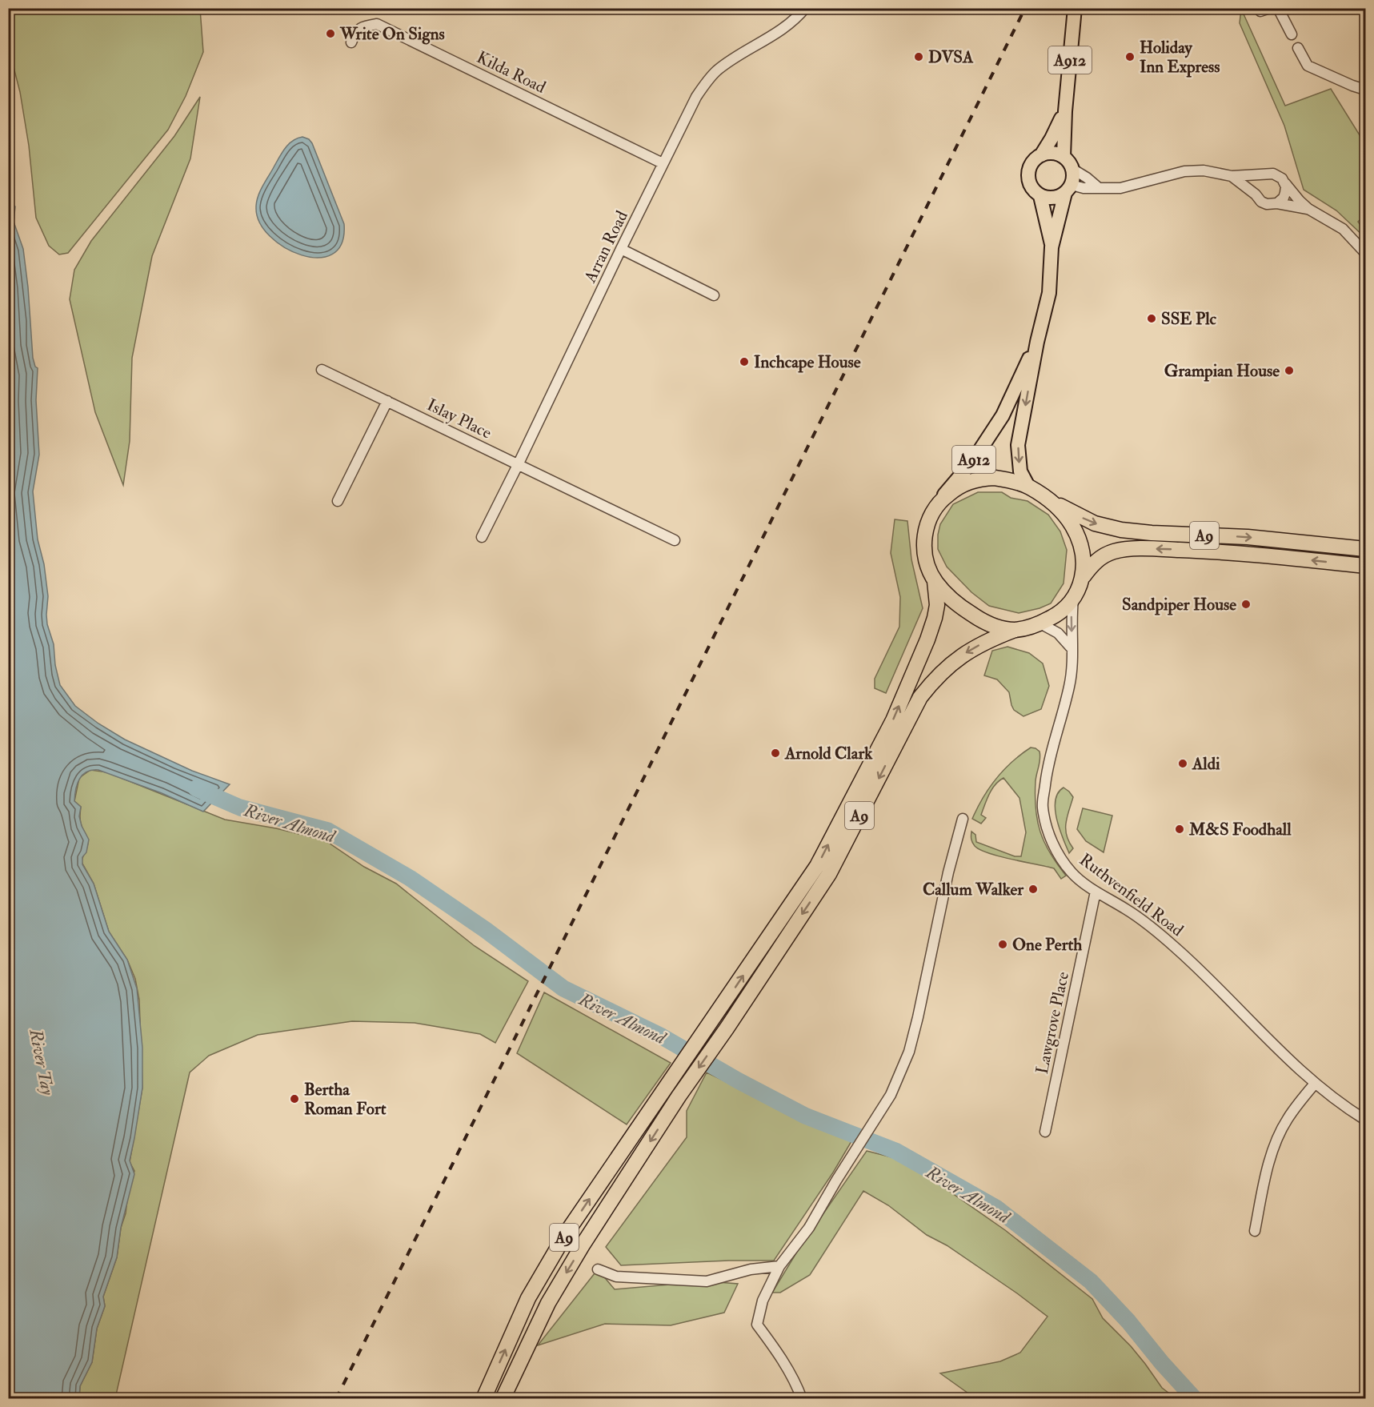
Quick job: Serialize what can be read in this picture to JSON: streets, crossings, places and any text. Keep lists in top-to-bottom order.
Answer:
{
  "streets": {
    "highway": ["A9"],
    "main road": ["A912"],
    "street": [
      "Kilda Road",
      "Arran Road",
      "Islay Place",
      "Ruthvenfield Road",
      "Lawgrove Place"
    ]
  },
  "crossings": [
    ["A912", "A9"],
    ["A912", "Ruthvenfield Road"],
    ["Kilda Road", "Arran Road"],
    ["Arran Road", "Islay Place"],
    ["A9", "Ruthvenfield Road"],
    ["Ruthvenfield Road", "Lawgrove Place"]
  ],
  "water": ["River Almond", "River Tay"],
  "places": [
    "Write On Signs",
    "DVSA",
    "Holiday Inn Express",
    "SSE Plc",
    "Inchcape House",
    "Grampian House",
    "Sandpiper House",
    "Arnold Clark",
    "Aldi",
    "M&S Foodhall",
    "Callum Walker",
    "One Perth",
    "Bertha Roman Fort"
  ]
}
